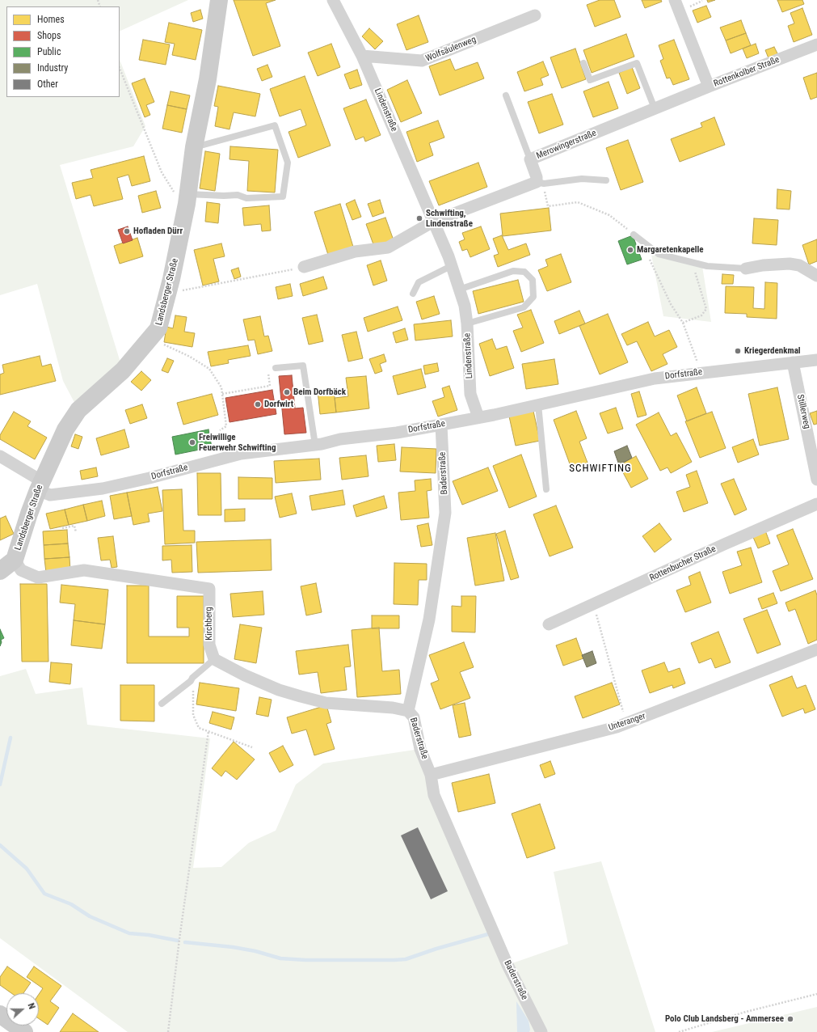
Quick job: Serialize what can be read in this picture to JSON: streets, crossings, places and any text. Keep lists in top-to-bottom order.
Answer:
{
  "streets": {
    "street": [
      "Wolfsäulenweg",
      "Rottenkolber Straße",
      "Lindenstraße",
      "Merowingerstraße",
      "Landsberger Straße",
      "Dorfstraße",
      "Stillerweg",
      "Baderstraße",
      "Rottenbucher Straße",
      "Kirchberg",
      "Unteranger"
    ]
  },
  "crossings": [
    ["Wolfsäulenweg", "Lindenstraße"],
    ["Rottenkolber Straße", "Merowingerstraße"],
    ["Lindenstraße", "Dorfstraße"],
    ["Landsberger Straße", "Dorfstraße"],
    ["Landsberger Straße", "Kirchberg"],
    ["Dorfstraße", "Stillerweg"],
    ["Dorfstraße", "Baderstraße"],
    ["Baderstraße", "Unteranger"]
  ],
  "districts": ["SCHWIFTING"],
  "places": [
    "Schwifting, Lindenstraße",
    "Hofladen Dürr",
    "Margaretenkapelle",
    "Kriegerdenkmal",
    "Beim Dorfbäck",
    "Dorfwirt",
    "Freiwillige Feuerwehr Schwifting",
    "Polo Club Landsberg - Ammersee"
  ],
  "legend": [
    "Homes",
    "Shops",
    "Public",
    "Industry",
    "Other"
  ],
  "north": "right"
}
